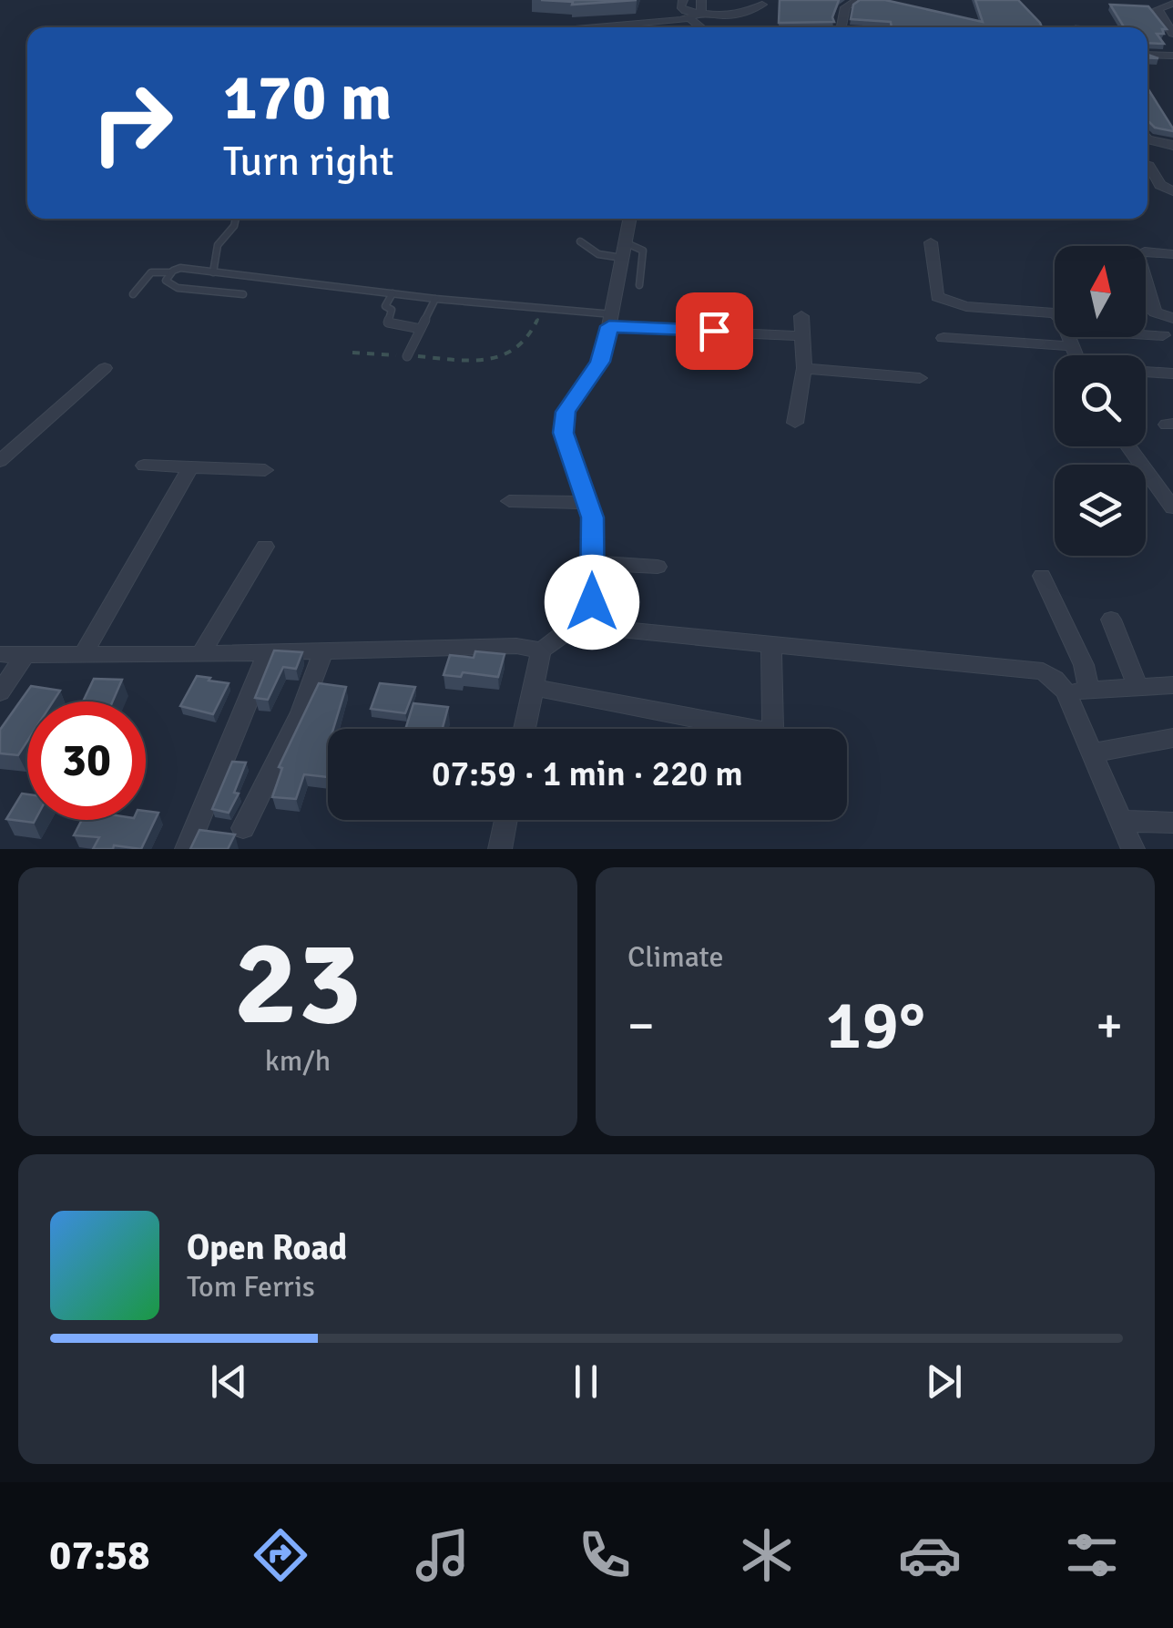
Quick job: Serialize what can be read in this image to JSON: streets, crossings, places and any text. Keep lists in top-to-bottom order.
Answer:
{
  "north": "top",
  "page": {
    "turn": ["170 m", "Turn right"],
    "limit": "30",
    "trip": "07:59 · 1 min · 220 m",
    "tile": [
      ["23", "km/h"],
      "Climate"
    ],
    "heat": ["−", "19°", "+"],
    "song": ["Open Road", "Tom Ferris"],
    "tabs": "07:58"
  }
}
